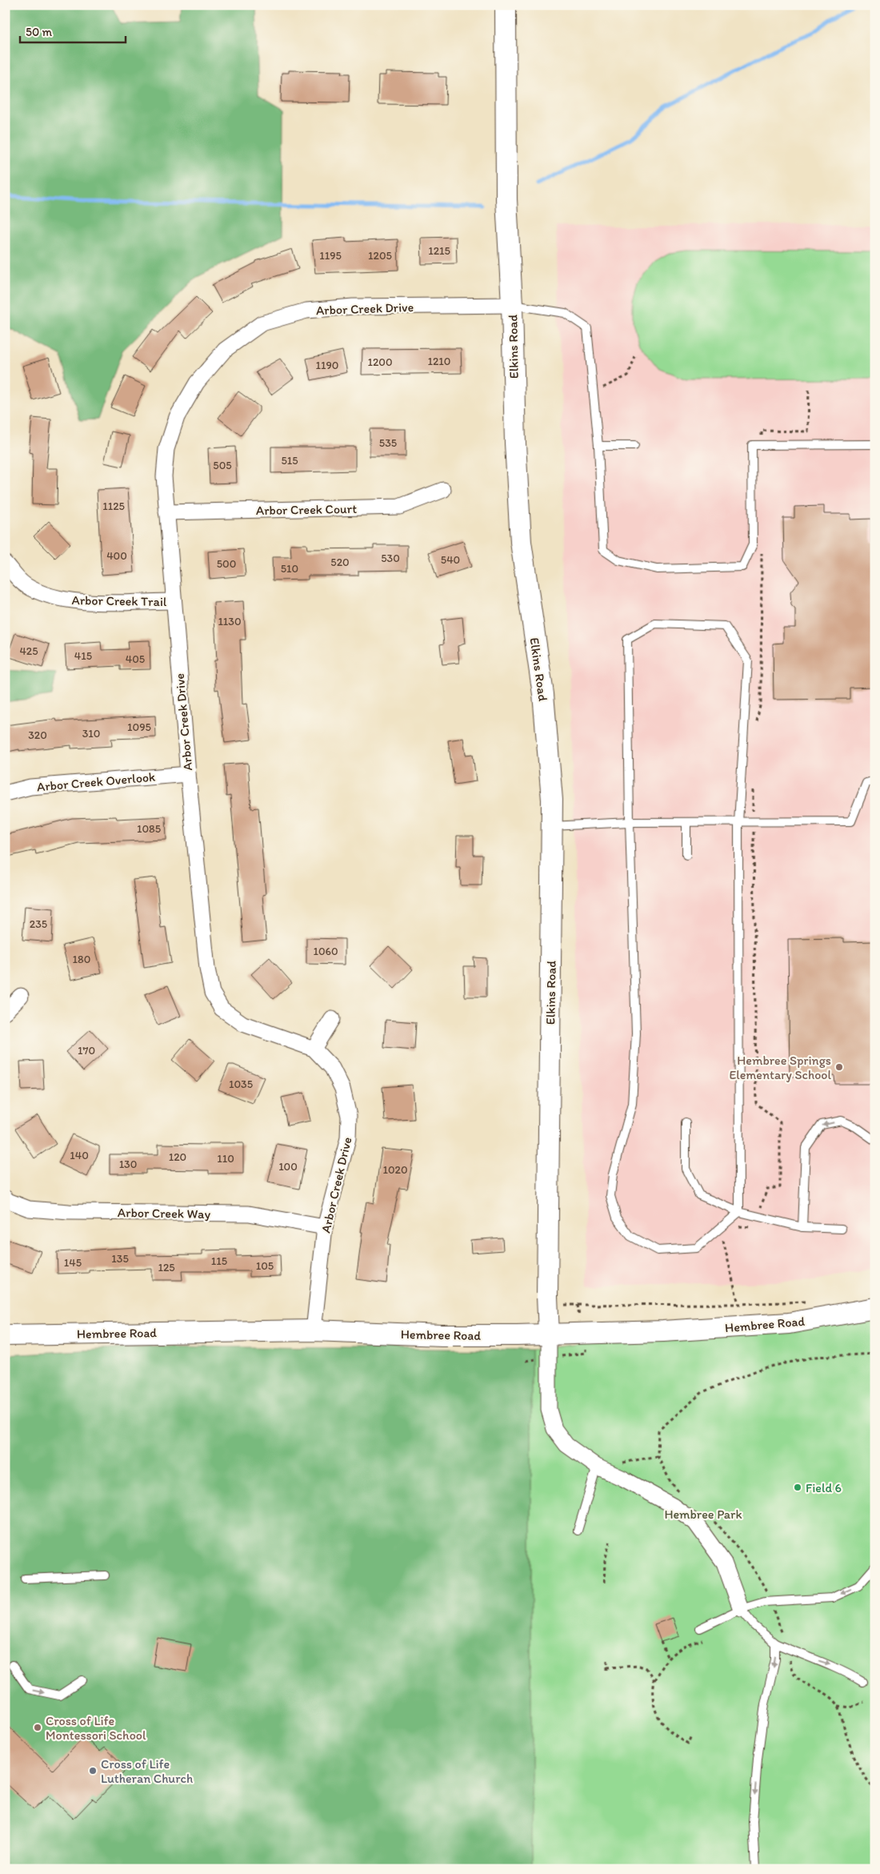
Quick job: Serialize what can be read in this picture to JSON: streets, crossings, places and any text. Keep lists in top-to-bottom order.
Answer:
{
  "streets": {
    "street": [
      "Arbor Creek Drive",
      "Elkins Road",
      "Arbor Creek Court",
      "Arbor Creek Trail",
      "Arbor Creek Overlook",
      "Arbor Creek Way",
      "Hembree Road"
    ]
  },
  "crossings": [
    ["Arbor Creek Drive", "Elkins Road"],
    ["Arbor Creek Drive", "Arbor Creek Court"],
    ["Arbor Creek Drive", "Arbor Creek Trail"],
    ["Arbor Creek Drive", "Arbor Creek Overlook"],
    ["Arbor Creek Drive", "Arbor Creek Way"],
    ["Arbor Creek Drive", "Hembree Road"],
    ["Elkins Road", "Hembree Road"]
  ],
  "parks": ["Hembree Park"],
  "places": [
    "Hembree Springs Elementary School",
    "Field 6",
    "Cross of Life Montessori School",
    "Cross of Life Lutheran Church"
  ],
  "house_numbers": [
    "1215",
    "1195",
    "1205",
    "1210",
    "1200",
    "1190",
    "535",
    "515",
    "505",
    "1125",
    "400",
    "530",
    "540",
    "520",
    "500",
    "510",
    "1130",
    "425",
    "415",
    "405",
    "1095",
    "310",
    "320",
    "1085",
    "235",
    "1060",
    "180",
    "170",
    "1035",
    "140",
    "120",
    "110",
    "130",
    "100",
    "1020",
    "135",
    "115",
    "145",
    "105",
    "125"
  ],
  "scale_bar": "50 m"
}
